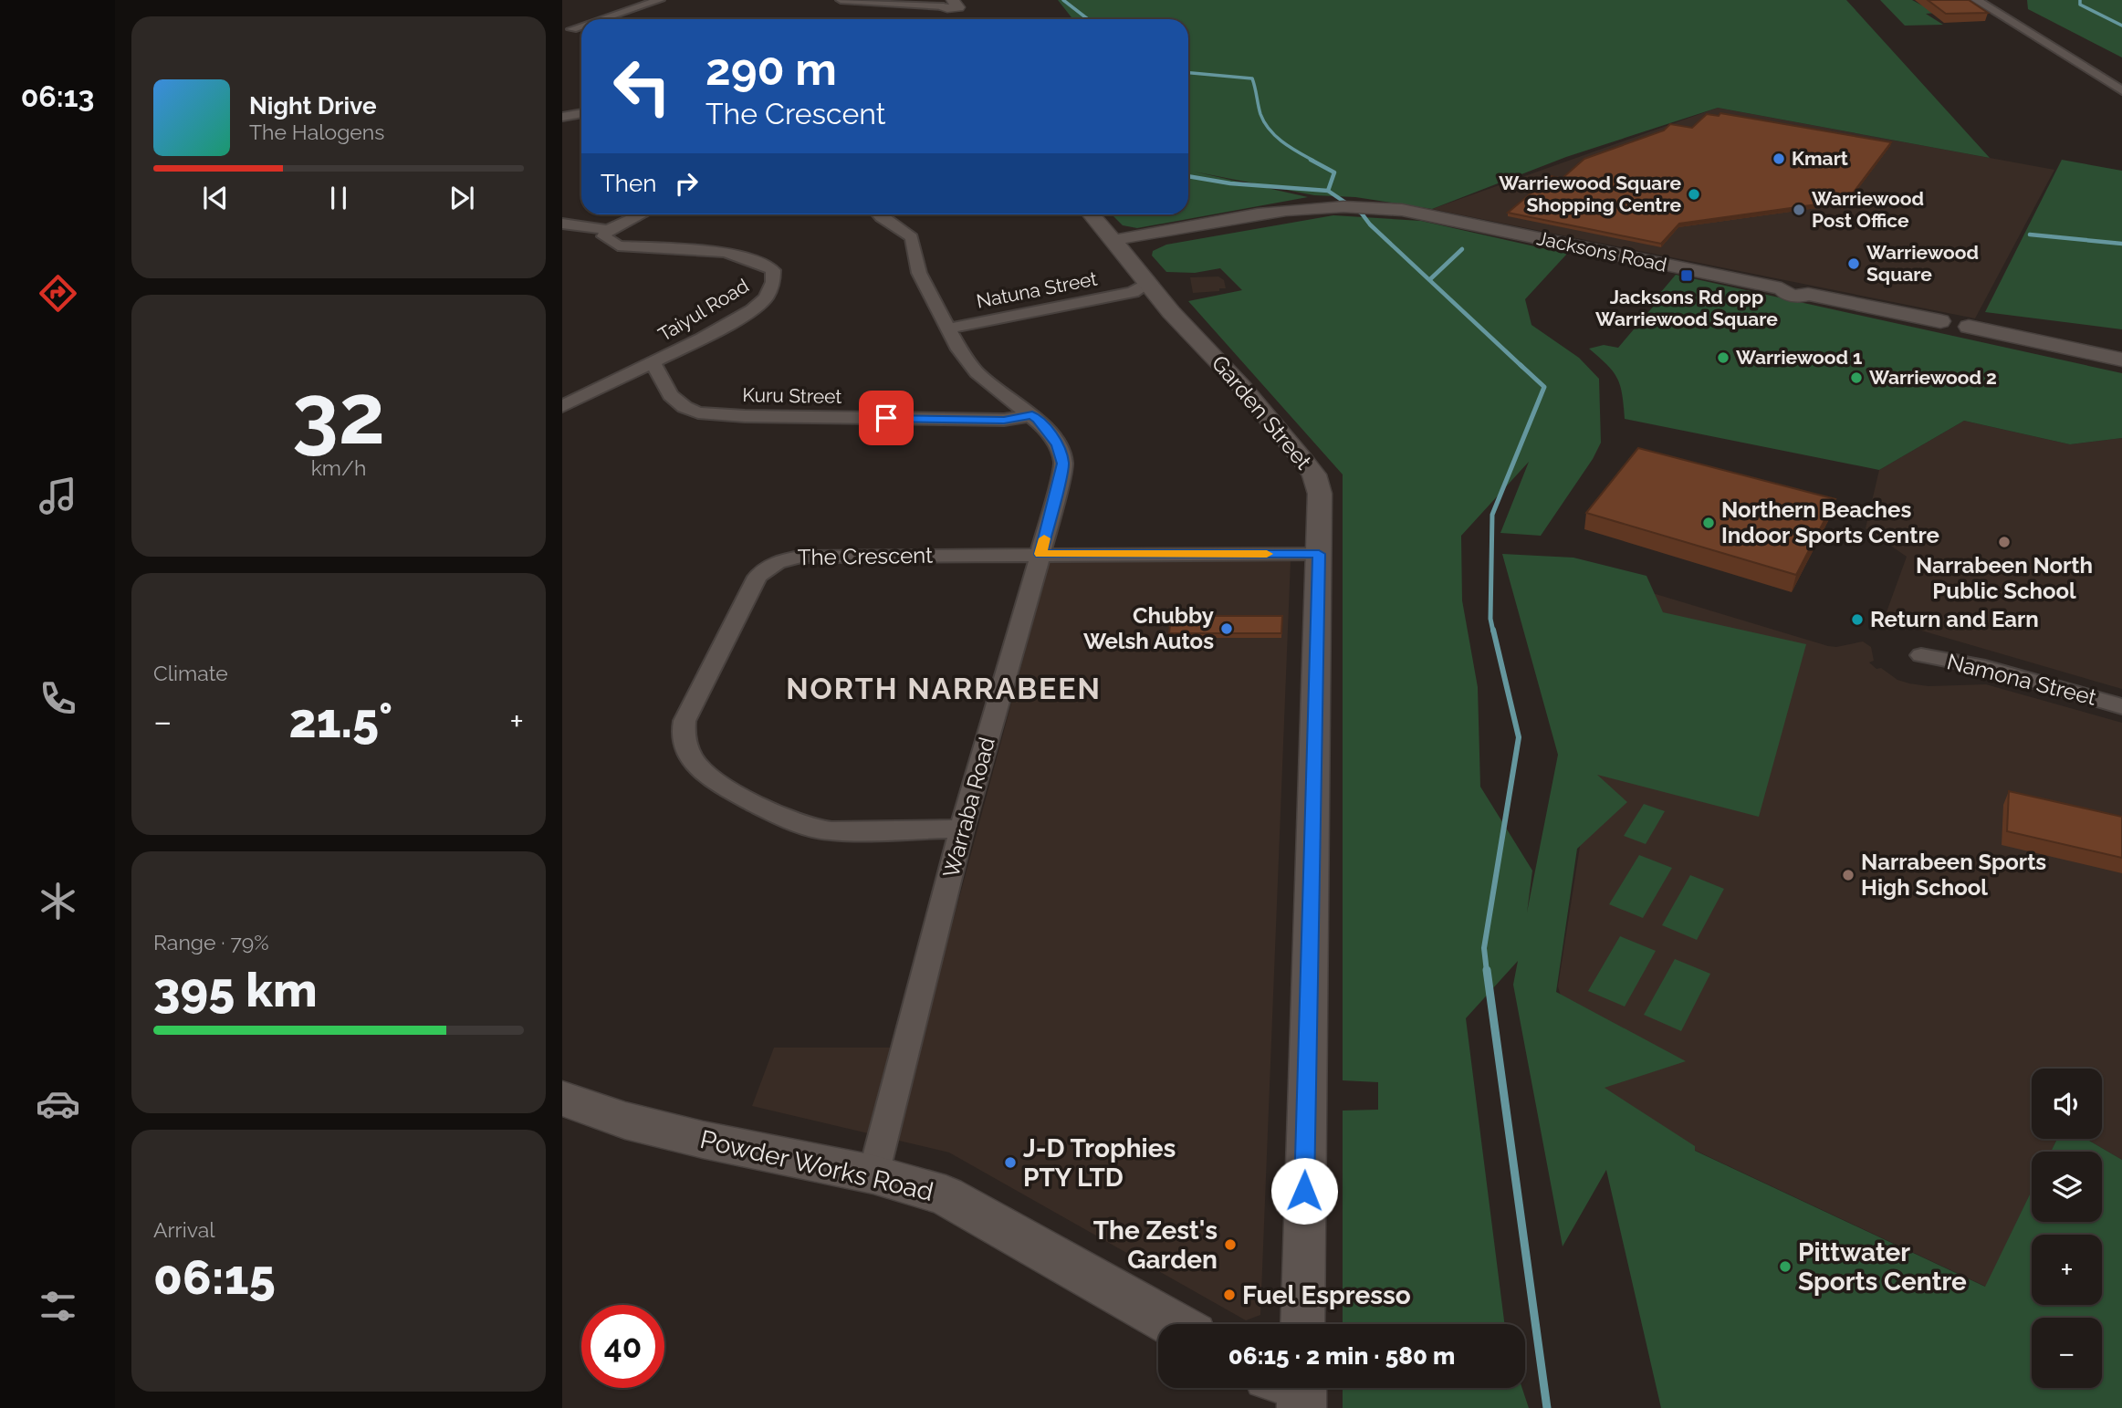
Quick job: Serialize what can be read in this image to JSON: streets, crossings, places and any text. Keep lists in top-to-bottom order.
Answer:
{
  "streets": {
    "main road": ["Powder Works Road"],
    "street": [
      "Jacksons Road",
      "Natuna Street",
      "Taiyul Road",
      "Kuru Street",
      "Garden Street",
      "The Crescent",
      "Namona Street",
      "Warraba Road"
    ]
  },
  "crossings": [
    ["Jacksons Road", "Garden Street"],
    ["Natuna Street", "Garden Street"],
    ["Natuna Street", "Warraba Road"],
    ["Taiyul Road", "Kuru Street"],
    ["Kuru Street", "Warraba Road"],
    ["Garden Street", "The Crescent"],
    ["The Crescent", "Warraba Road"],
    ["Warraba Road", "Powder Works Road"]
  ],
  "districts": ["NORTH NARRABEEN"],
  "places": {
    "other": [
      "Kmart",
      "Warriewood Square Shopping Centre",
      "Warriewood Post Office",
      "Warriewood Square",
      "Warriewood 1",
      "Warriewood 2",
      "Northern Beaches Indoor Sports Centre",
      "Narrabeen North Public School",
      "Return and Earn",
      "Chubby Welsh Autos",
      "Narrabeen Sports High School",
      "J-D Trophies PTY LTD",
      "The Zest's Garden",
      "Pittwater Sports Centre",
      "Fuel Espresso"
    ],
    "transit": ["Jacksons Rd opp Warriewood Square"]
  },
  "page": {
    "tabs": "06:13",
    "turn": ["290 m", "The Crescent"],
    "song": ["Night Drive", "The Halogens"],
    "then": "Then",
    "tile": [
      ["32", "km/h"],
      "Climate",
      ["Range · 79%", "395 km"],
      ["Arrival", "06:15"]
    ],
    "heat": ["−", "21.5°", "+"],
    "map_buttons": ["+", "−"],
    "limit": "40",
    "trip": "06:15 · 2 min · 580 m"
  }
}
